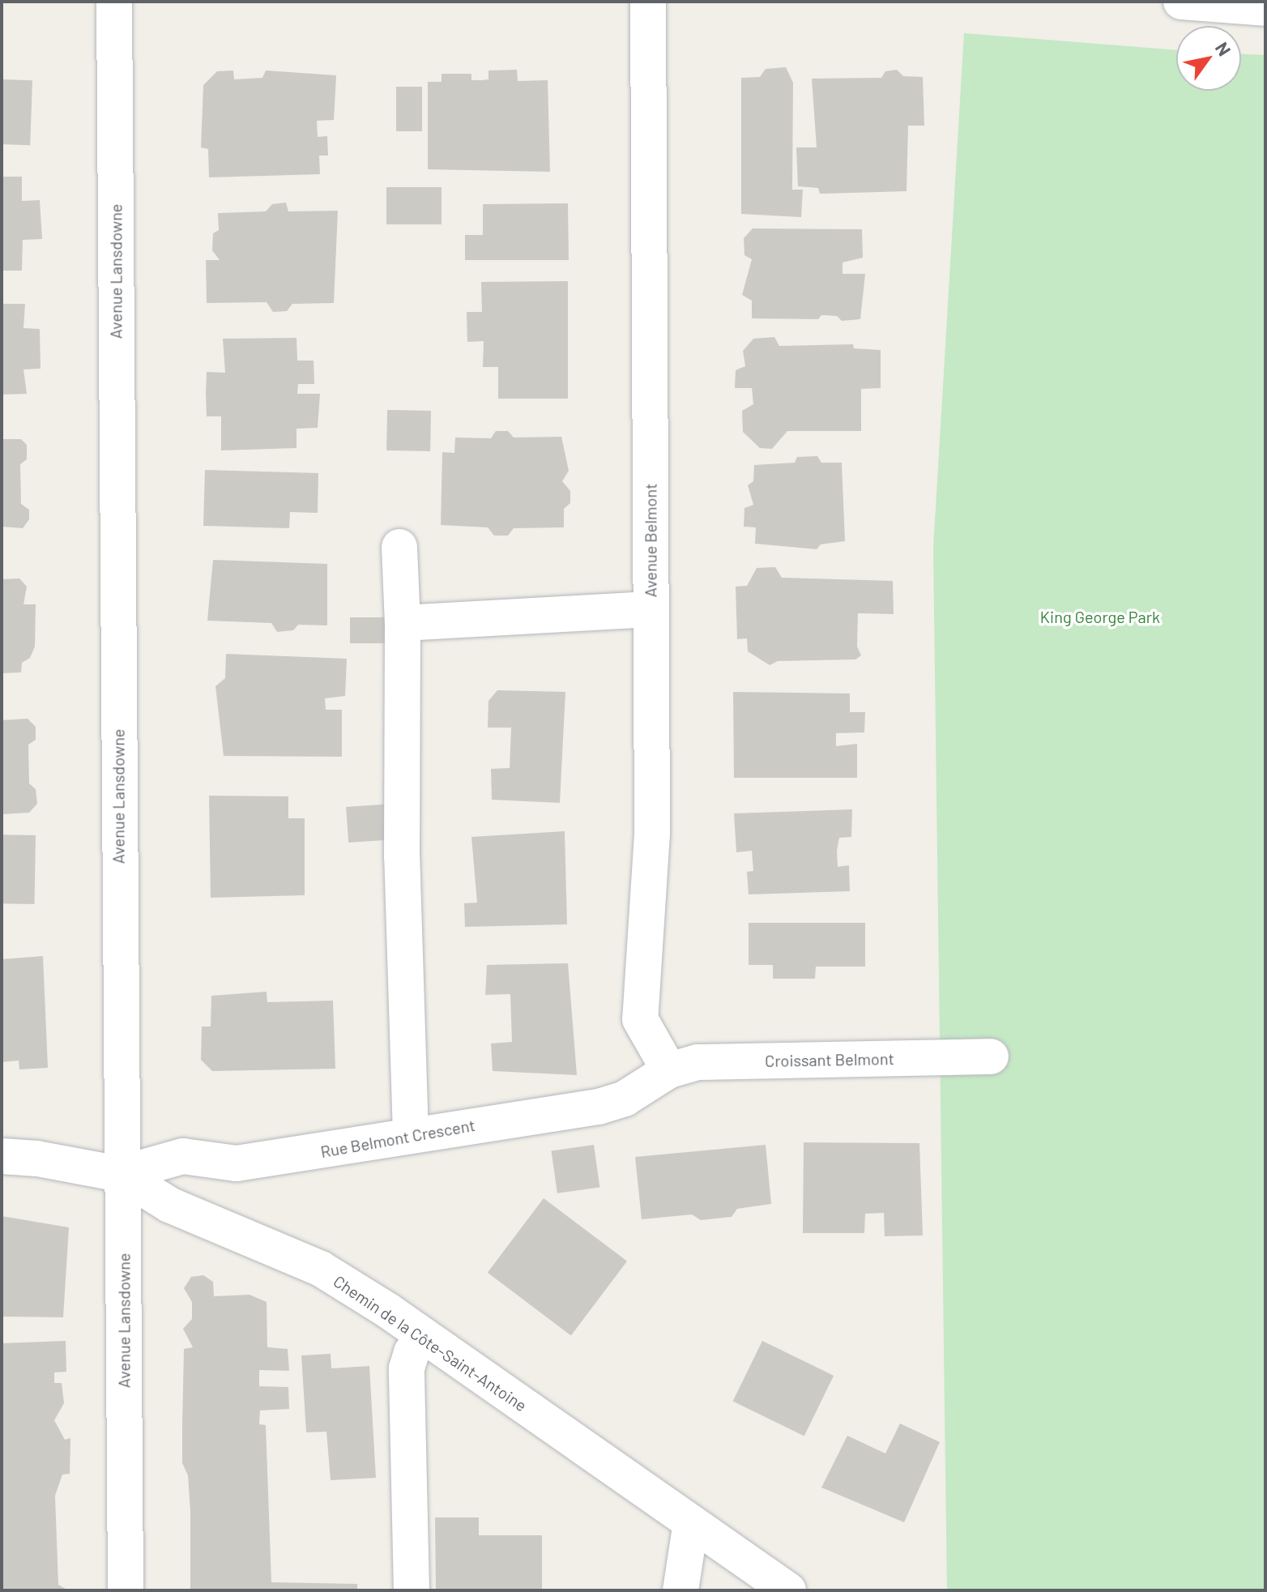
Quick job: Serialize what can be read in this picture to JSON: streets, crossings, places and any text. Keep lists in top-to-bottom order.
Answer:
{
  "streets": {
    "street": [
      "Avenue Lansdowne",
      "Avenue Belmont",
      "Croissant Belmont",
      "Rue Belmont Crescent",
      "Chemin de la Côte-Saint-Antoine"
    ]
  },
  "crossings": [
    ["Avenue Lansdowne", "Rue Belmont Crescent"],
    ["Avenue Lansdowne", "Chemin de la Côte-Saint-Antoine"],
    ["Avenue Belmont", "Croissant Belmont"],
    ["Avenue Belmont", "Rue Belmont Crescent"],
    ["Croissant Belmont", "Rue Belmont Crescent"],
    ["Rue Belmont Crescent", "Chemin de la Côte-Saint-Antoine"]
  ],
  "parks": ["King George Park"],
  "north": "top right"
}
